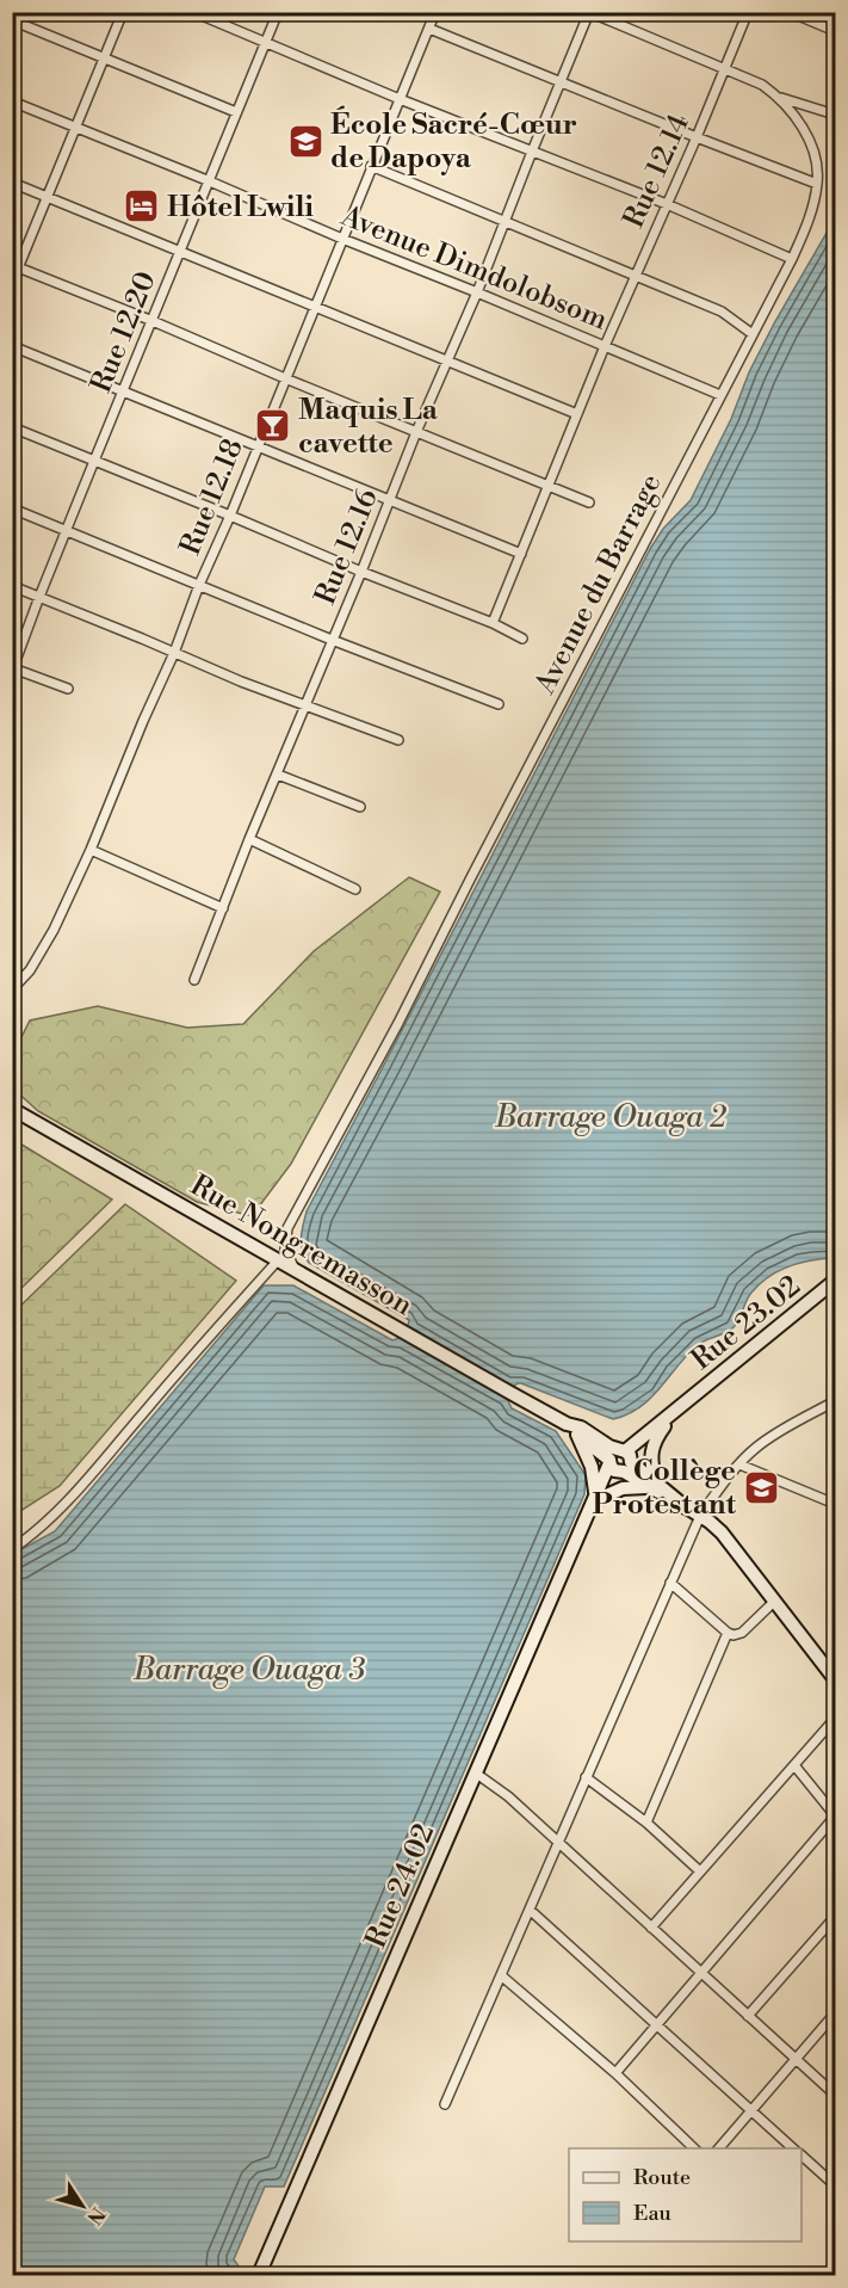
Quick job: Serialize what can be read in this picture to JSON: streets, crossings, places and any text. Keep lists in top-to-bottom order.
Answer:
{
  "streets": {
    "street": [
      "Rue 12.14",
      "Avenue Dimdolobsom",
      "Rue 12.20",
      "Rue 12.18",
      "Rue 12.16",
      "Avenue du Barrage",
      "Rue Nongremasson",
      "Rue 23.02",
      "Rue 24.02"
    ]
  },
  "crossings": [
    ["Rue 12.14", "Avenue Dimdolobsom"],
    ["Rue 12.14", "Avenue du Barrage"],
    ["Avenue Dimdolobsom", "Rue 12.20"],
    ["Avenue Dimdolobsom", "Rue 12.18"],
    ["Avenue Dimdolobsom", "Rue 12.16"],
    ["Avenue Dimdolobsom", "Avenue du Barrage"],
    ["Rue 12.16", "Avenue du Barrage"],
    ["Avenue du Barrage", "Rue Nongremasson"],
    ["Rue Nongremasson", "Rue 23.02"],
    ["Rue Nongremasson", "Rue 24.02"],
    ["Rue 23.02", "Rue 24.02"]
  ],
  "water": ["Barrage Ouaga 2", "Barrage Ouaga 3"],
  "places": {
    "school or university": ["École Sacré-Cœur de Dapoya", "Collège Protestant"],
    "hotel": ["Hôtel Lwili"],
    "bar": ["Maquis La cavette"]
  },
  "legend": ["Route", "Eau"],
  "north": "bottom right"
}
